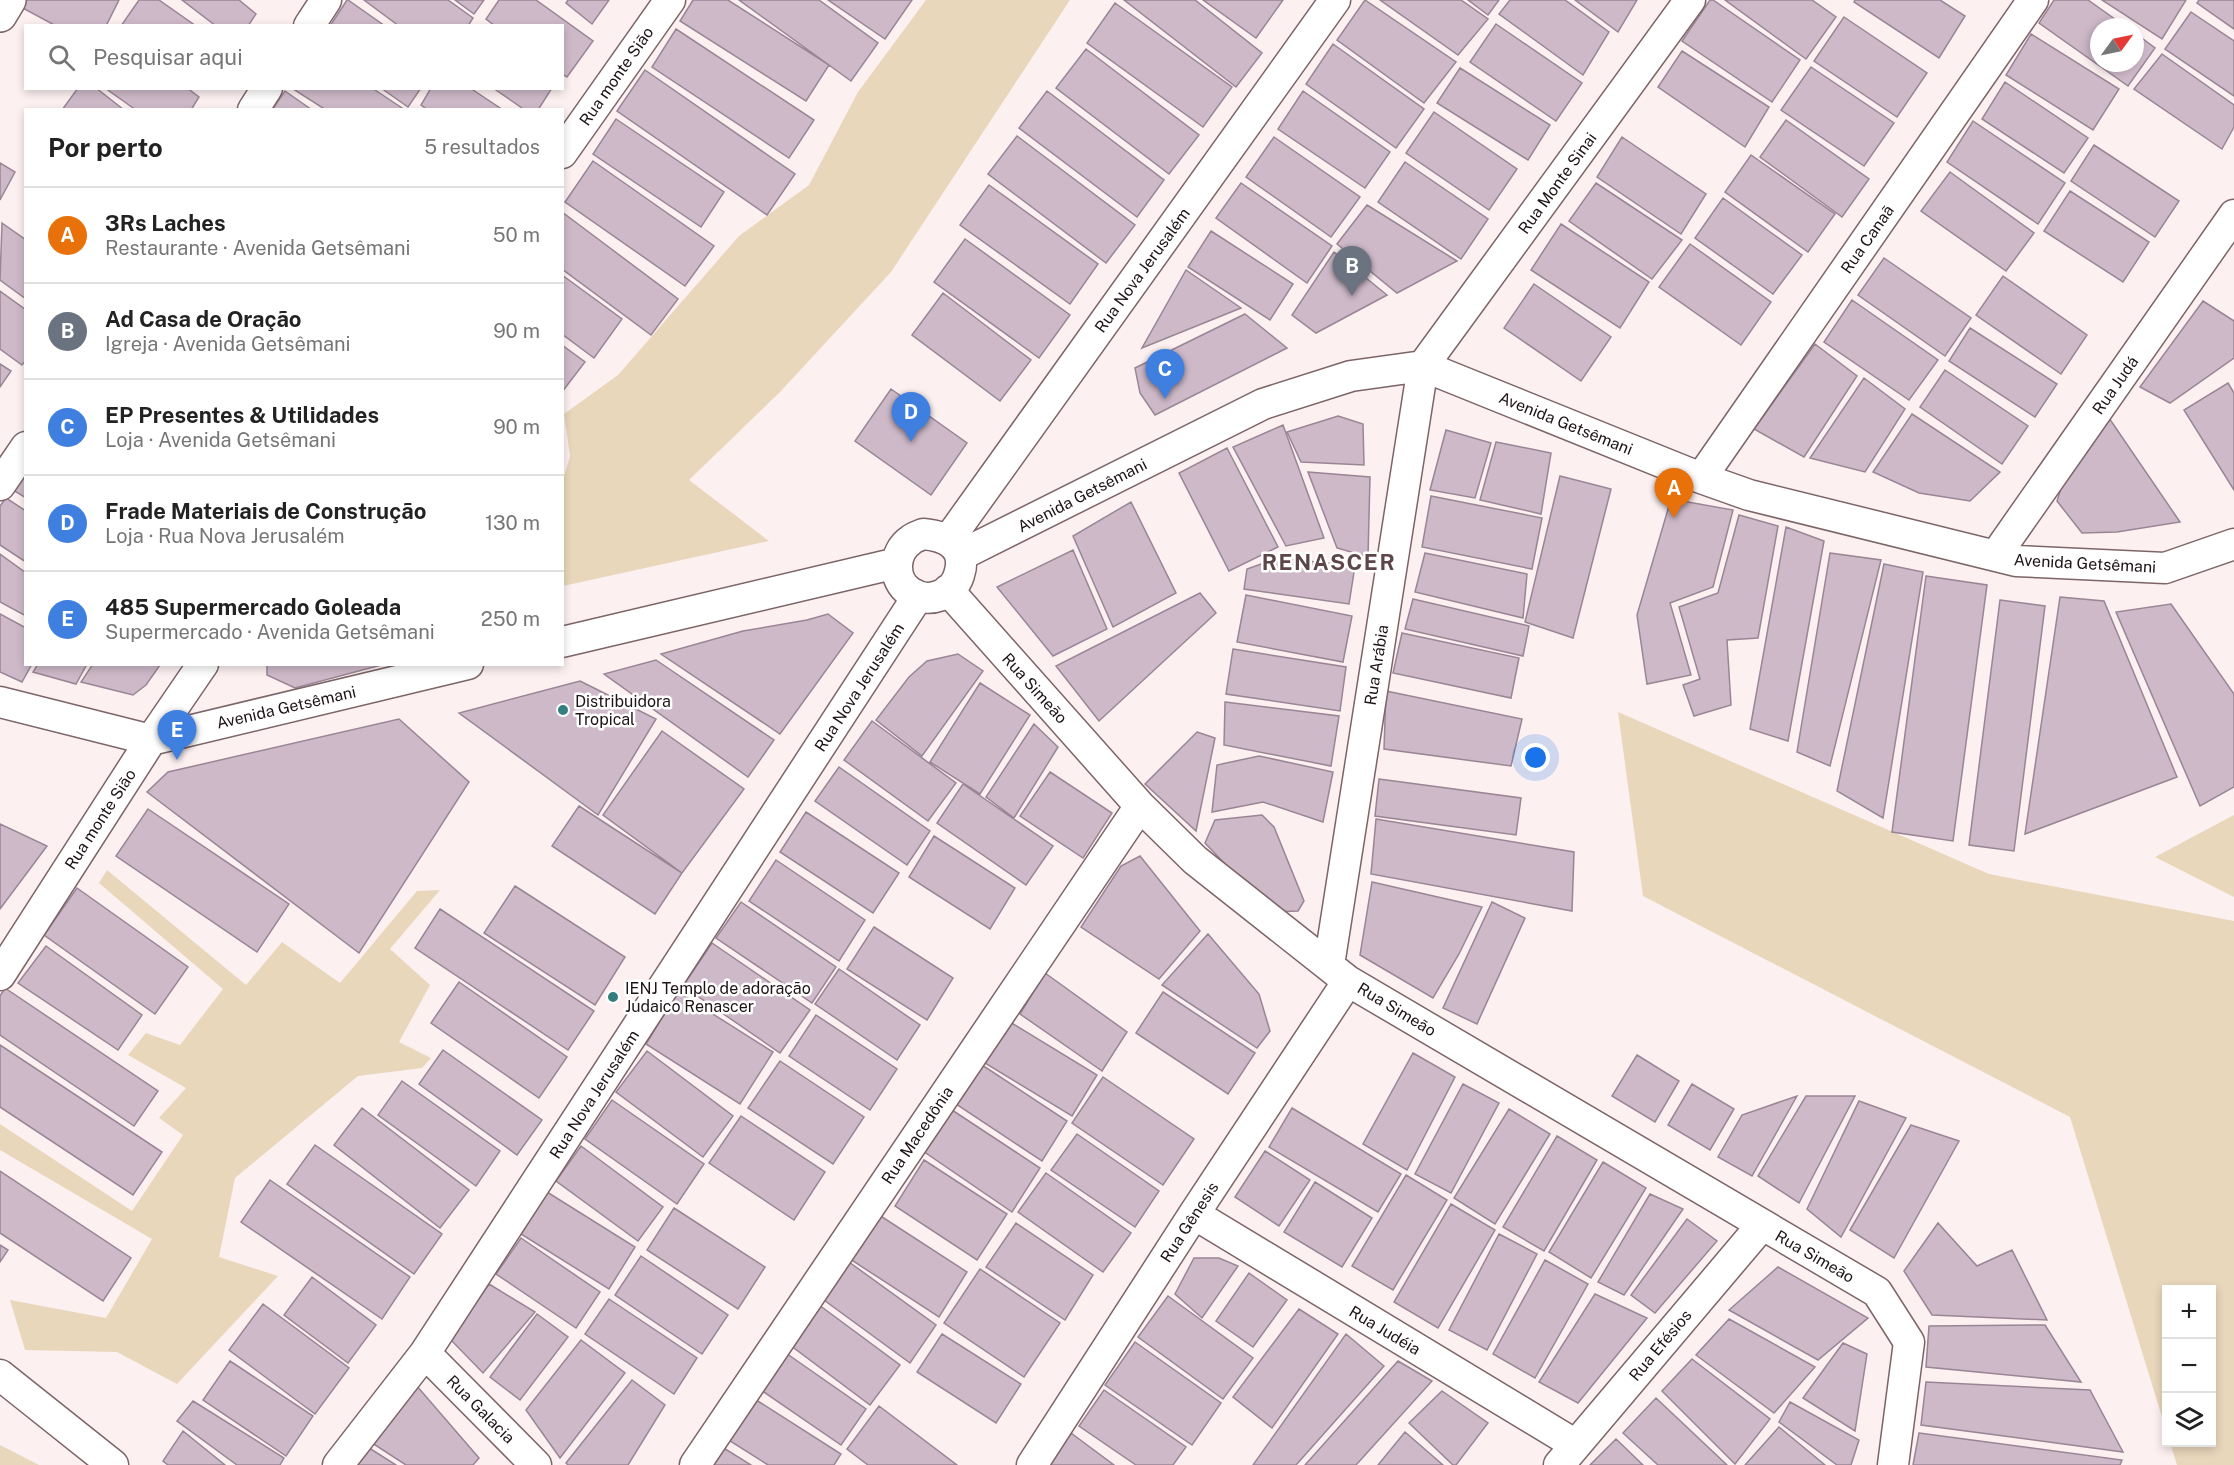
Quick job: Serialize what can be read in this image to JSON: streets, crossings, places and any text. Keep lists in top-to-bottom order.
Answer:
{
  "streets": {
    "street": [
      "Rua monte Sião",
      "Rua Monte Sinai",
      "Rua Canaã",
      "Rua Nova Jerusalém",
      "Rua Judá",
      "Avenida Getsêmani",
      "Rua Arábia",
      "Rua Simeão",
      "Rua Macedônia",
      "Rua Gênesis",
      "Rua Judéia",
      "Rua Efésios",
      "Rua Galacia"
    ]
  },
  "crossings": [
    ["Rua monte Sião", "Avenida Getsêmani"],
    ["Rua Monte Sinai", "Avenida Getsêmani"],
    ["Rua Monte Sinai", "Rua Arábia"],
    ["Rua Canaã", "Avenida Getsêmani"],
    ["Rua Nova Jerusalém", "Avenida Getsêmani"],
    ["Rua Nova Jerusalém", "Rua Simeão"],
    ["Rua Nova Jerusalém", "Rua Galacia"],
    ["Rua Judá", "Avenida Getsêmani"],
    ["Avenida Getsêmani", "Rua Arábia"],
    ["Avenida Getsêmani", "Rua Simeão"],
    ["Rua Arábia", "Rua Simeão"],
    ["Rua Arábia", "Rua Gênesis"],
    ["Rua Simeão", "Rua Macedônia"],
    ["Rua Simeão", "Rua Gênesis"],
    ["Rua Simeão", "Rua Efésios"],
    ["Rua Gênesis", "Rua Judéia"],
    ["Rua Judéia", "Rua Efésios"]
  ],
  "districts": ["RENASCER"],
  "places": ["Distribuidora Tropical", "IENJ Templo de adoração Judaico Renascer"],
  "north": "top right",
  "page": {
    "search": "Pesquisar aqui",
    "heading": ["Por perto", "5 resultados"],
    "list": [
      {
        "mark": "A",
        "name": "3Rs Laches",
        "note": "Restaurante · Avenida Getsêmani",
        "value": "50 m"
      },
      {
        "mark": "B",
        "name": "Ad Casa de Oração",
        "note": "Igreja · Avenida Getsêmani",
        "value": "90 m"
      },
      {
        "mark": "C",
        "name": "EP Presentes & Utilidades",
        "note": "Loja · Avenida Getsêmani",
        "value": "90 m"
      },
      {
        "mark": "D",
        "name": "Frade Materiais de Construção",
        "note": "Loja · Rua Nova Jerusalém",
        "value": "130 m"
      },
      {
        "mark": "E",
        "name": "485 Supermercado Goleada",
        "note": "Supermercado · Avenida Getsêmani",
        "value": "250 m"
      }
    ],
    "pins": [
      "B",
      "C",
      "D",
      "A",
      "E"
    ],
    "map_buttons": ["+", "−"]
  }
}
